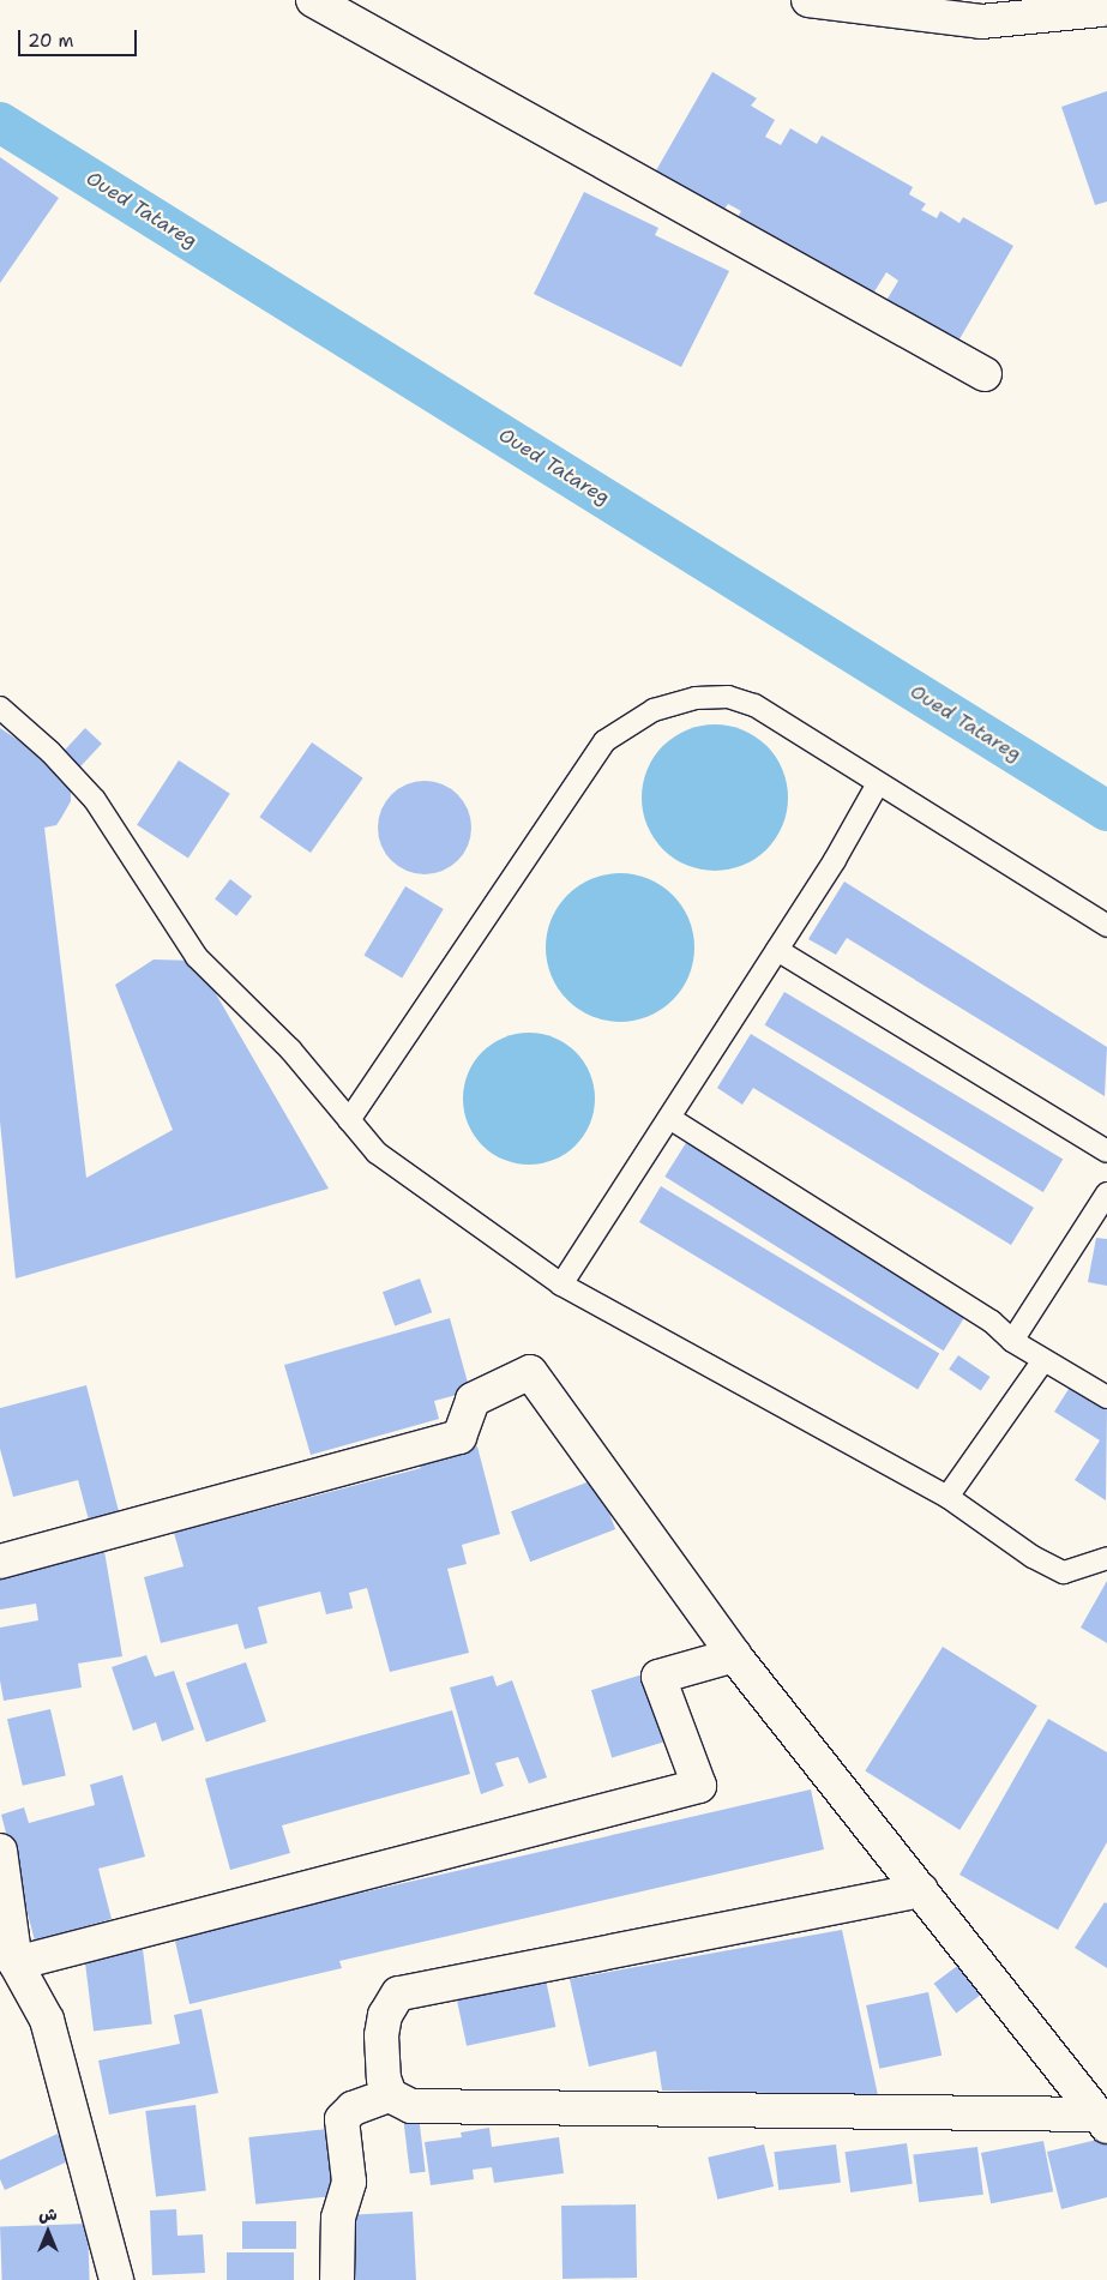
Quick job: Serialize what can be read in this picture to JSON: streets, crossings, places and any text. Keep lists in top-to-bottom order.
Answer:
{
  "water": ["Oued Tatareg"],
  "scale_bar": "20 m",
  "north": "top"
}
